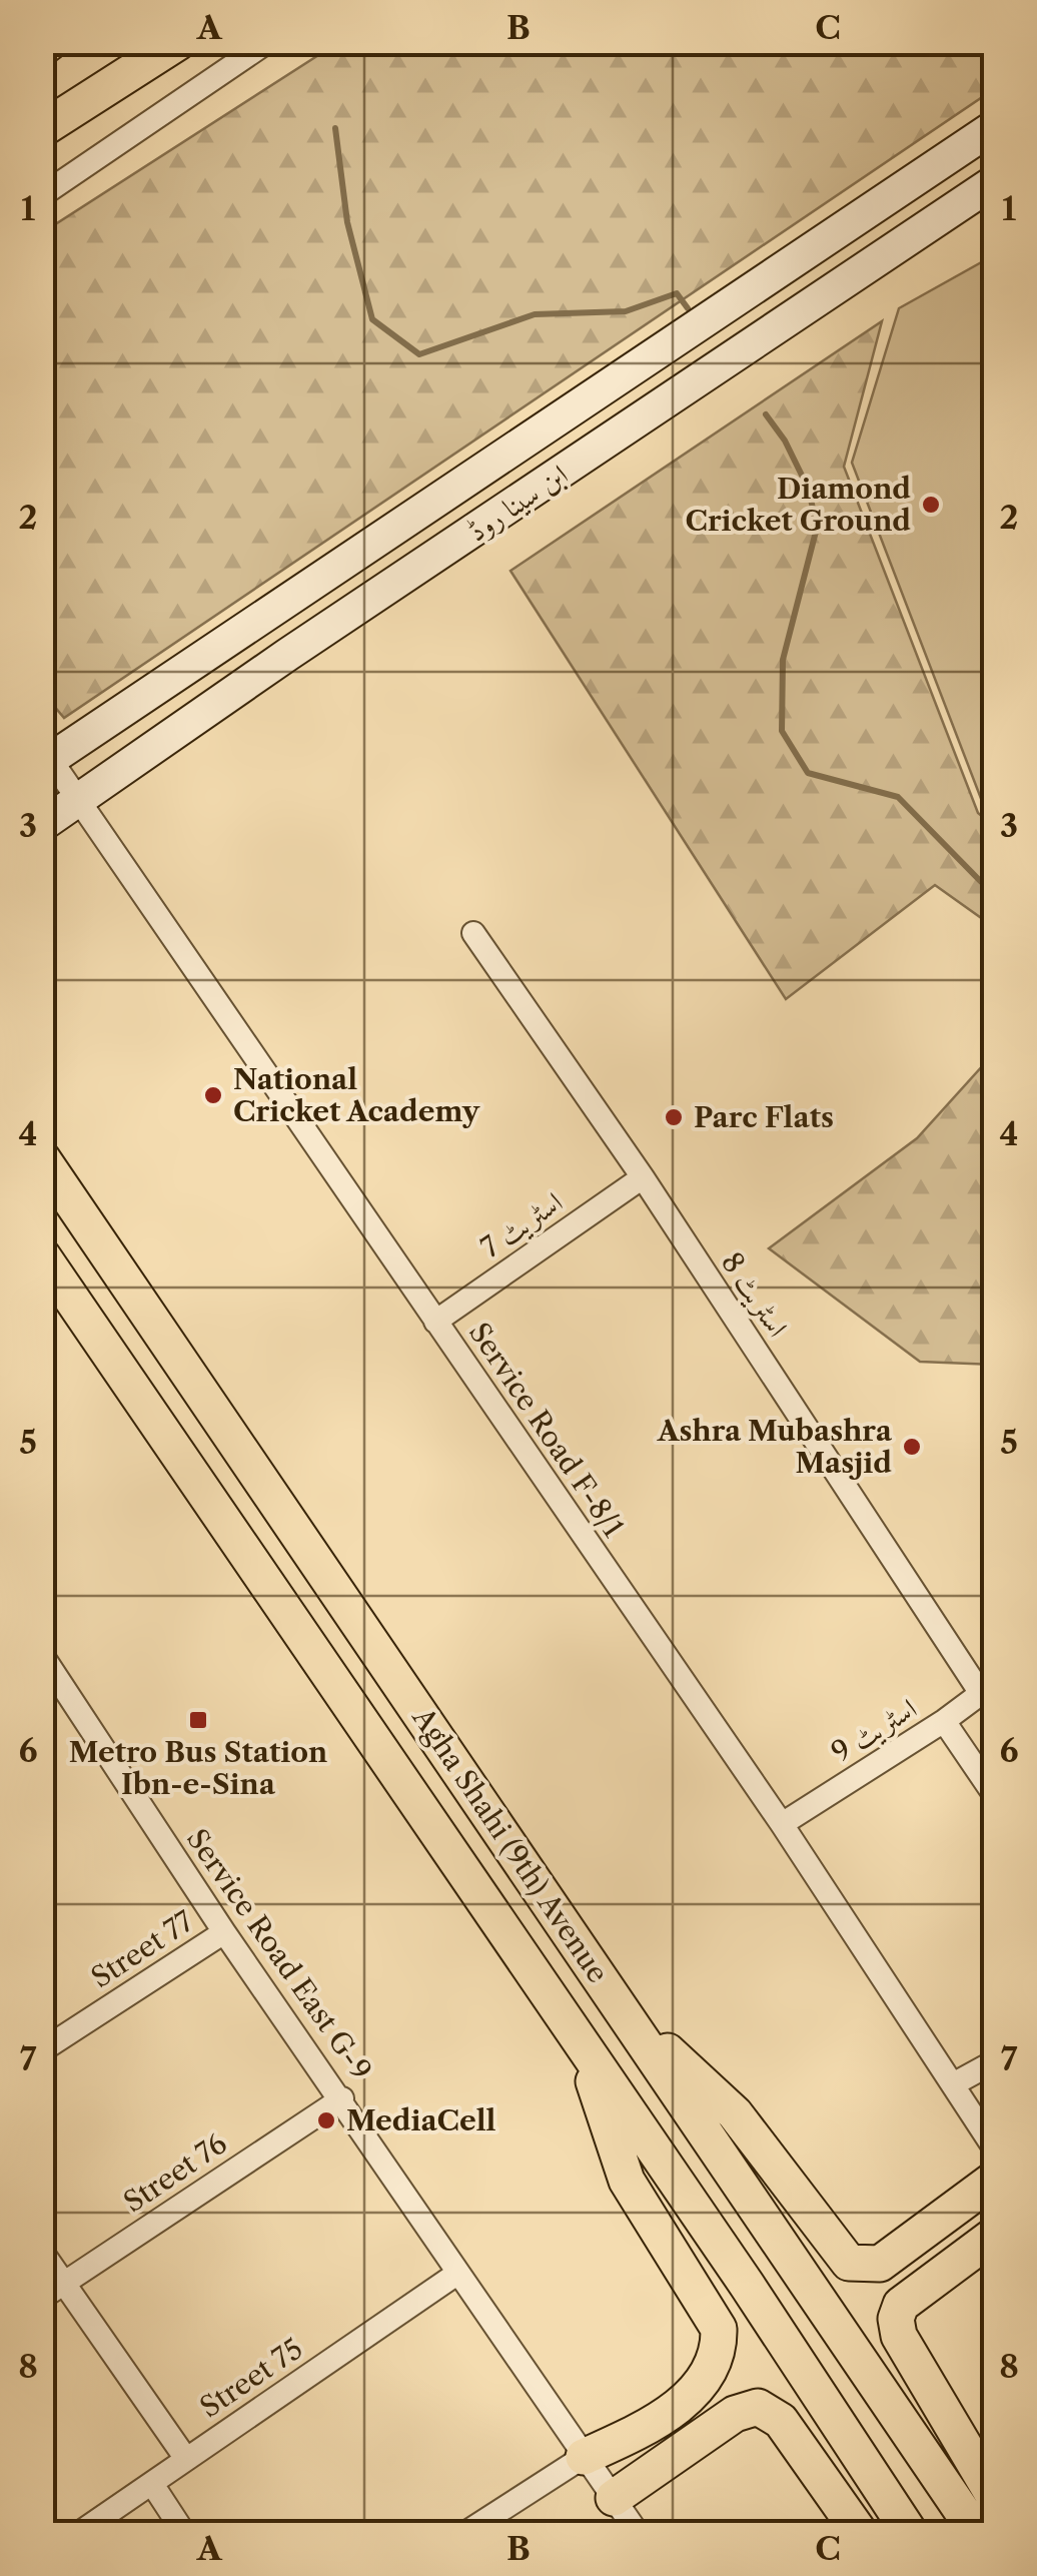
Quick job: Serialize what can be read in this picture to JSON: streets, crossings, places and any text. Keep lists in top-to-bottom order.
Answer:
{
  "streets": {
    "main road": ["ابن سینا روڈ", "Agha Shahi (9th) Avenue"],
    "street": [
      "اسٹریٹ 7",
      "اسٹریٹ 8",
      "Service Road F-8/1",
      "اسٹریٹ 9",
      "Street 77",
      "Service Road East G-9",
      "Street 76",
      "Street 75"
    ]
  },
  "crossings": [
    ["ابن سینا روڈ", "Service Road F-8/1"],
    ["اسٹریٹ 7", "اسٹریٹ 8"],
    ["اسٹریٹ 7", "Service Road F-8/1"],
    ["اسٹریٹ 8", "اسٹریٹ 9"],
    ["Service Road F-8/1", "اسٹریٹ 9"],
    ["Street 77", "Service Road East G-9"],
    ["Service Road East G-9", "Street 76"],
    ["Service Road East G-9", "Street 75"]
  ],
  "places": {
    "other": [
      "Diamond Cricket Ground",
      "National Cricket Academy",
      "Parc Flats",
      "Ashra Mubashra Masjid",
      "MediaCell"
    ],
    "transit": ["Metro Bus Station Ibn-e-Sina"]
  },
  "grid": {
    "columns": ["A", "B", "C"],
    "rows": [
      "1",
      "2",
      "3",
      "4",
      "5",
      "6",
      "7",
      "8"
    ]
  }
}
